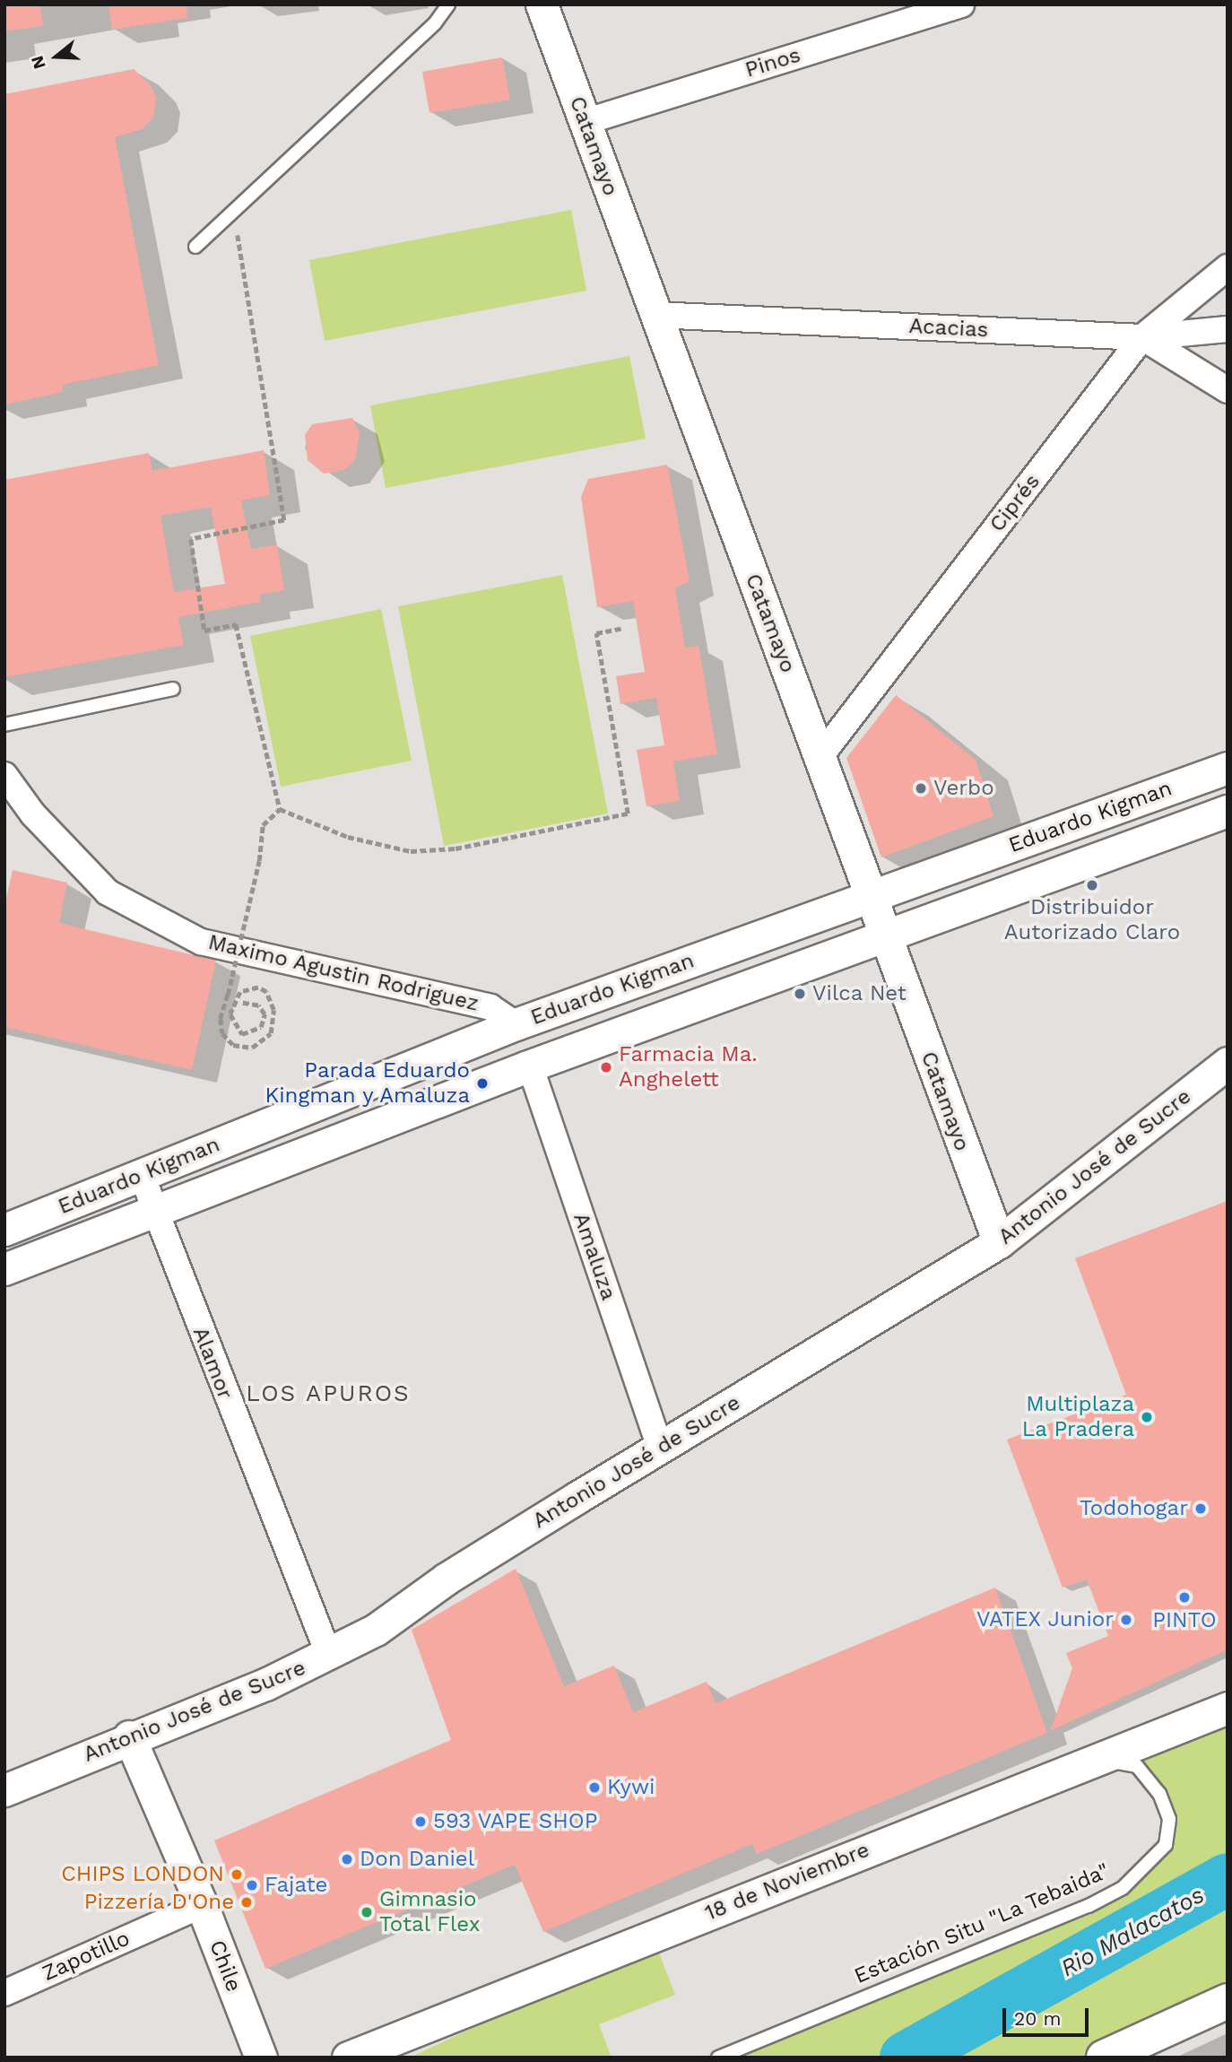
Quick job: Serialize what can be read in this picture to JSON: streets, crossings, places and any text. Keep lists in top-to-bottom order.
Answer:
{
  "streets": {
    "street": [
      "Pinos",
      "Catamayo",
      "Acacias",
      "Ciprés",
      "Eduardo Kigman",
      "Maximo Agustin Rodriguez",
      "Antonio José de Sucre",
      "Amaluza",
      "Alamor",
      "18 de Noviembre",
      "Zapotillo",
      "Chile"
    ],
    "lane": ["Estación Situ \"La Tebaida\""]
  },
  "crossings": [
    ["Pinos", "Catamayo"],
    ["Catamayo", "Acacias"],
    ["Catamayo", "Ciprés"],
    ["Catamayo", "Eduardo Kigman"],
    ["Catamayo", "Antonio José de Sucre"],
    ["Acacias", "Ciprés"],
    ["Eduardo Kigman", "Maximo Agustin Rodriguez"],
    ["Eduardo Kigman", "Amaluza"],
    ["Eduardo Kigman", "Alamor"],
    ["Antonio José de Sucre", "Amaluza"],
    ["Antonio José de Sucre", "Alamor"],
    ["Antonio José de Sucre", "Chile"],
    ["18 de Noviembre", "Estación Situ \"La Tebaida\""],
    ["Zapotillo", "Chile"]
  ],
  "districts": ["LOS APUROS"],
  "water": ["Rio Malacatos"],
  "places": [
    "Verbo",
    "Distribuidor Autorizado Claro",
    "Vilca Net",
    "Farmacia Ma. Anghelett",
    "Parada Eduardo Kingman y Amaluza",
    "Multiplaza La Pradera",
    "Todohogar",
    "PINTO",
    "VATEX Junior",
    "Kywi",
    "593 VAPE SHOP",
    "Don Daniel",
    "CHIPS LONDON",
    "Fajate",
    "Pizzería D'One",
    "Gimnasio Total Flex"
  ],
  "scale_bar": "20 m",
  "north": "left"
}
